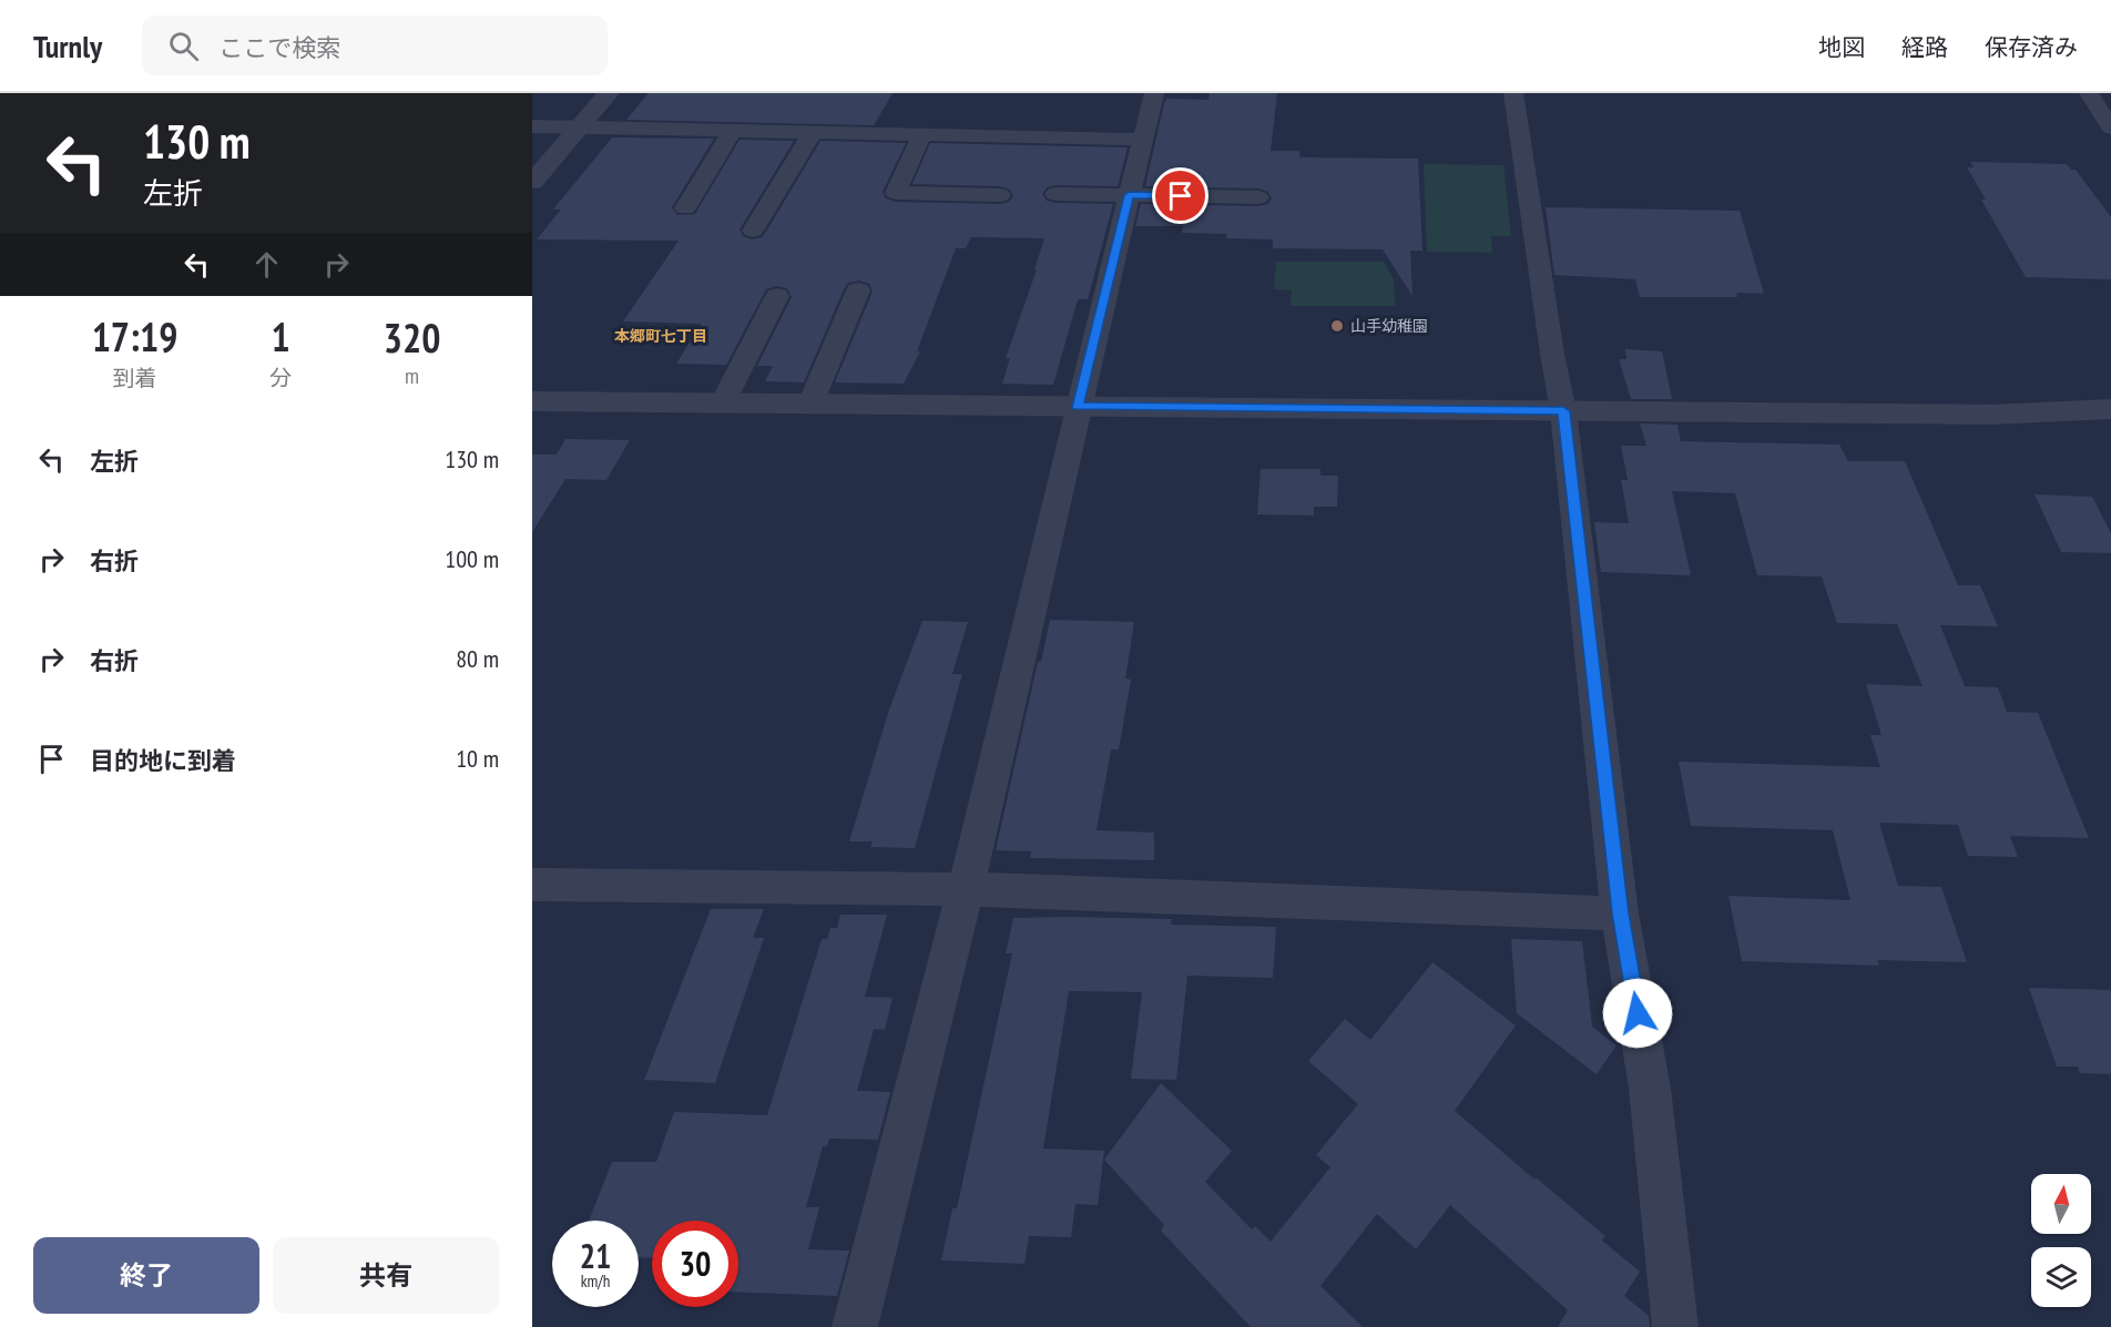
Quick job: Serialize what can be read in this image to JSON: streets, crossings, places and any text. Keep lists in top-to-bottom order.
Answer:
{
  "districts": ["本郷町七丁目"],
  "places": ["山手幼稚園"],
  "north": "top",
  "page": {
    "header": "Turnly",
    "search": "ここで検索",
    "nav": ["地図", "経路", "保存済み"],
    "turn": ["130 m", "左折"],
    "eta": [
      "17:19",
      "到着",
      "1",
      "分",
      "320",
      "m"
    ],
    "list": [
      {
        "name": "左折",
        "value": "130 m"
      },
      {
        "name": "右折",
        "value": "100 m"
      },
      {
        "name": "右折",
        "value": "80 m"
      },
      {
        "name": "目的地に到着",
        "value": "10 m"
      }
    ],
    "speed": "21 km/h",
    "limit": "30",
    "buttons": ["終了", "共有"]
  }
}
